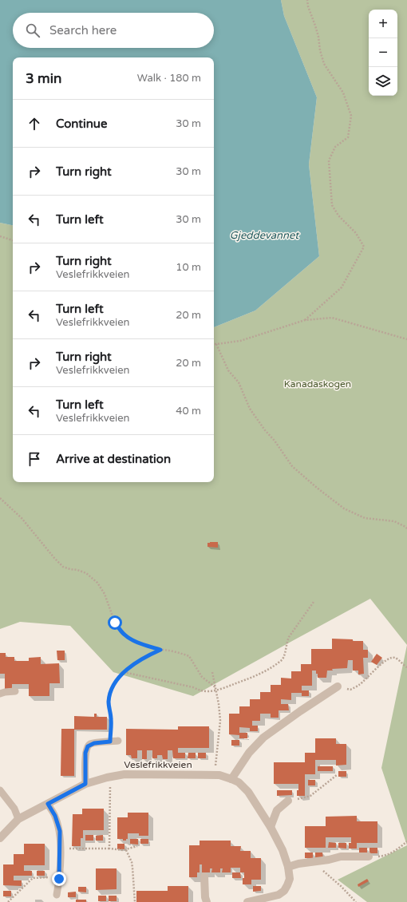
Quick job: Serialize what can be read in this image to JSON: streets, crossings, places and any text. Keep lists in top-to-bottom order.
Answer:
{
  "streets": {
    "street": ["Veslefrikkveien"]
  },
  "water": ["Gjeddevannet"],
  "parks": ["Kanadaskogen"],
  "page": {
    "map_buttons": ["+", "−"],
    "search": "Search here",
    "heading": ["3 min", "Walk · 180 m"],
    "list": [
      ["Continue", "30 m"],
      ["Turn right", "30 m"],
      ["Turn left", "30 m"],
      ["Turn right", "Veslefrikkveien", "10 m"],
      ["Turn left", "Veslefrikkveien", "20 m"],
      ["Turn right", "Veslefrikkveien", "20 m"],
      ["Turn left", "Veslefrikkveien", "40 m"],
      "Arrive at destination"
    ]
  }
}
